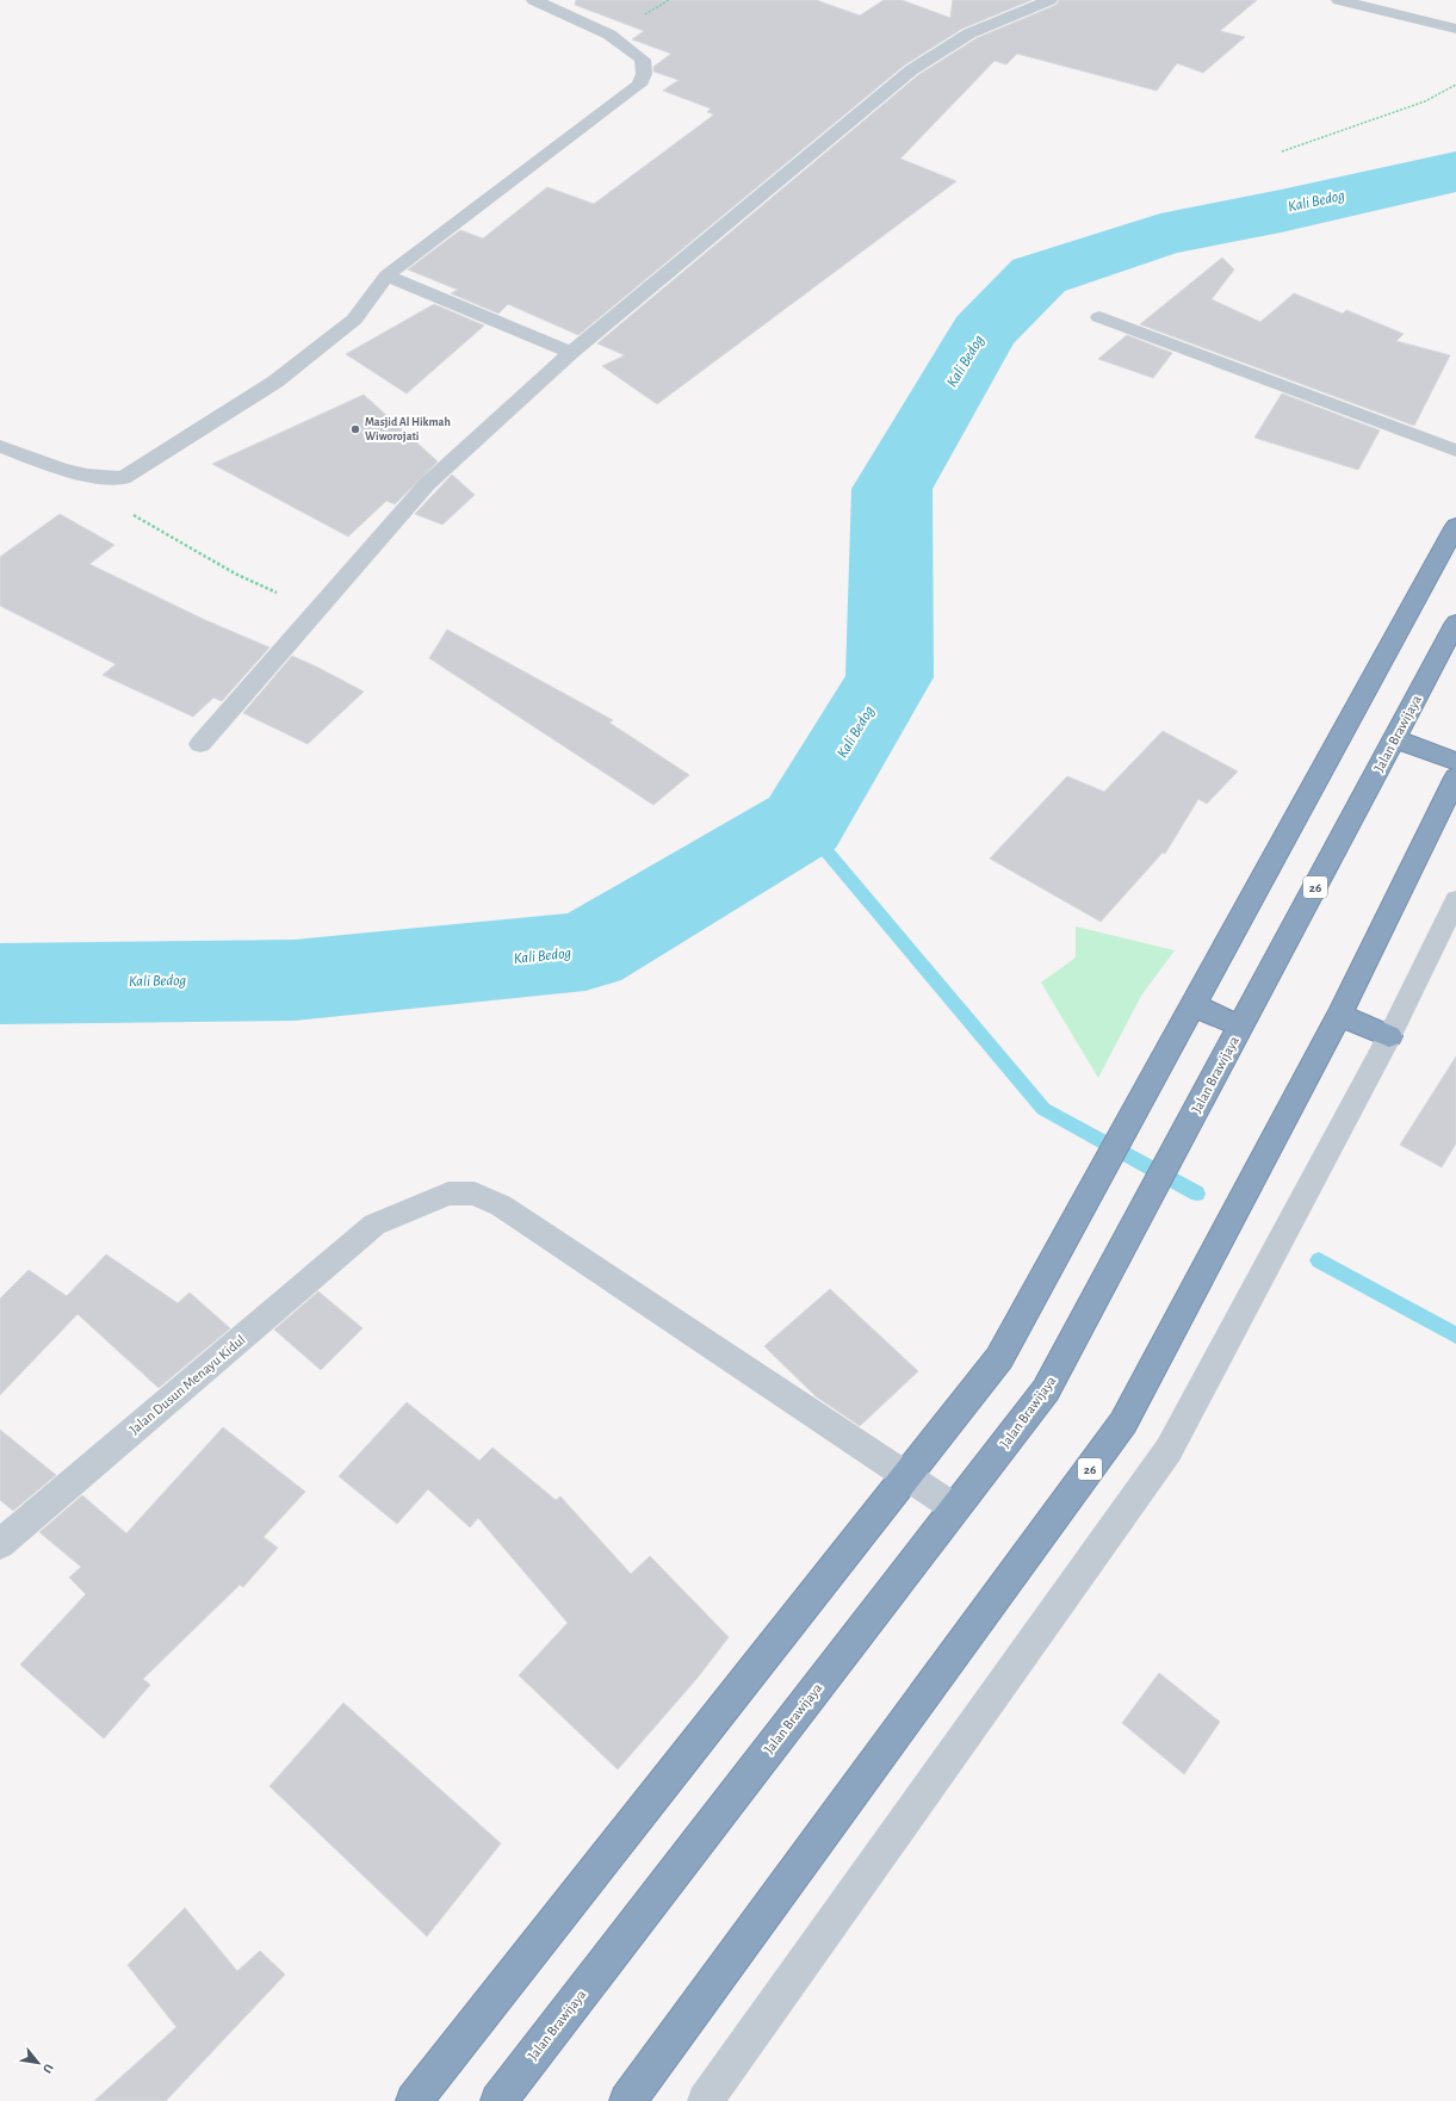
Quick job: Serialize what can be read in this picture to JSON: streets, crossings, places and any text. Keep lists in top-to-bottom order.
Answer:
{
  "streets": {
    "highway": ["Jalan Brawijaya", "26"],
    "street": ["Jalan Dusun Menayu Kidul"]
  },
  "crossings": [
    ["Jalan Brawijaya", "Jalan Dusun Menayu Kidul"]
  ],
  "water": ["Kali Bedog"],
  "places": ["Masjid Al Hikmah Wiworojati"],
  "north": "bottom right"
}
